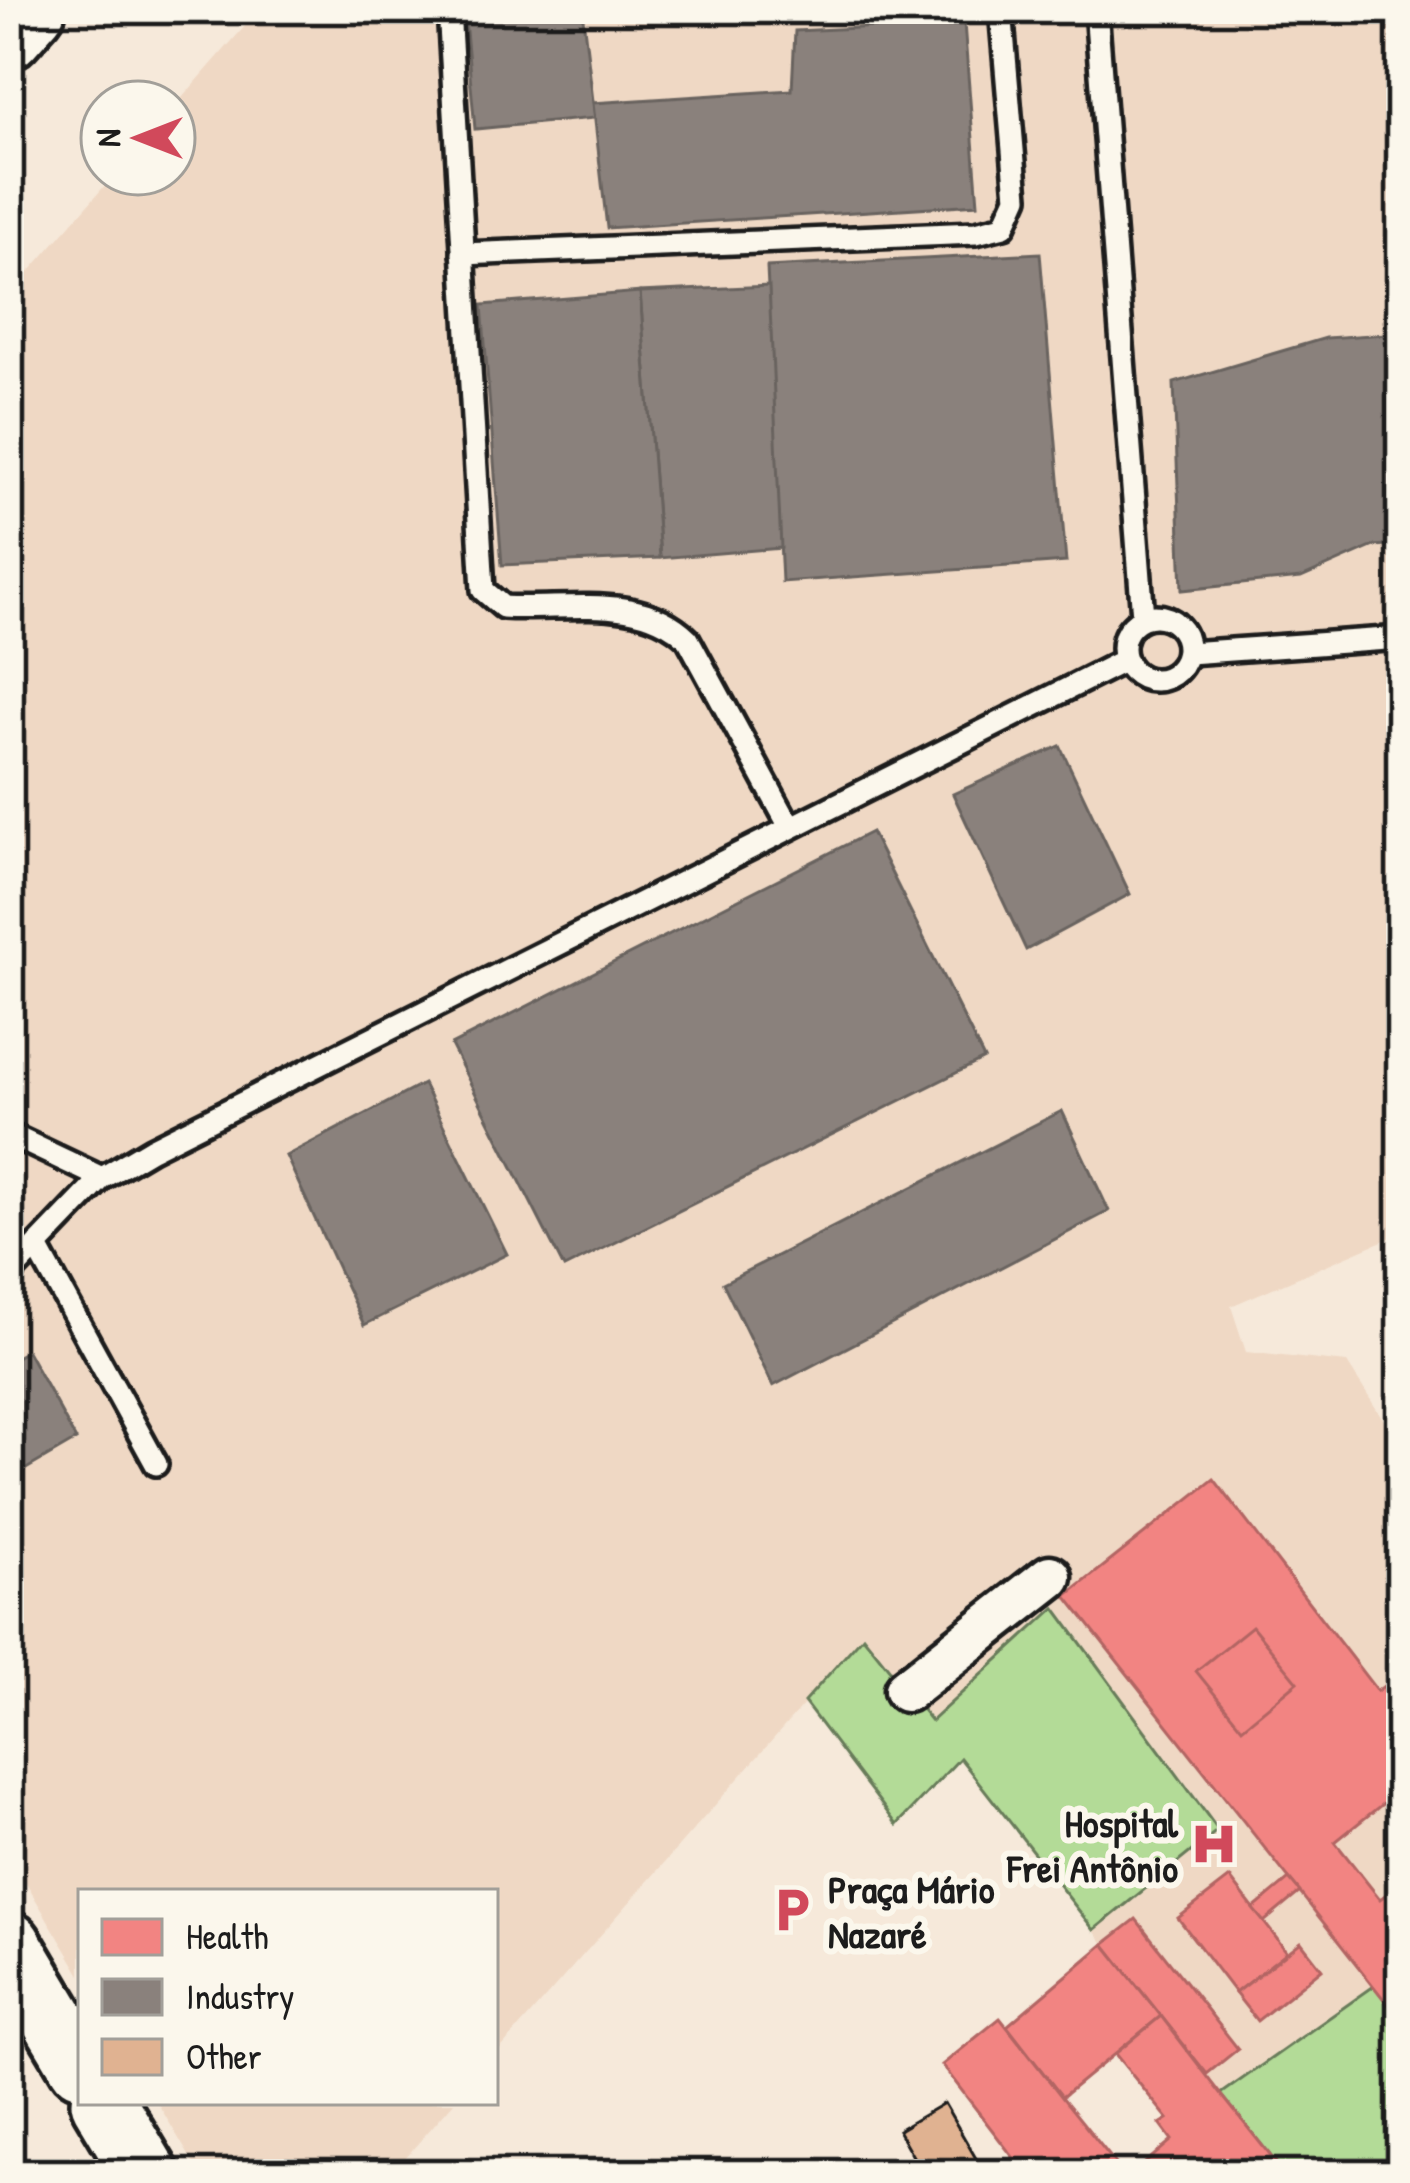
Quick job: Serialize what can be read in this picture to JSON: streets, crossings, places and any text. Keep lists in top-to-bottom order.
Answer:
{
  "places": {
    "hospital": ["Hospital Frei Antônio"],
    "parking": ["Praça Mário Nazaré"]
  },
  "legend": ["Health", "Industry", "Other"],
  "north": "left"
}
